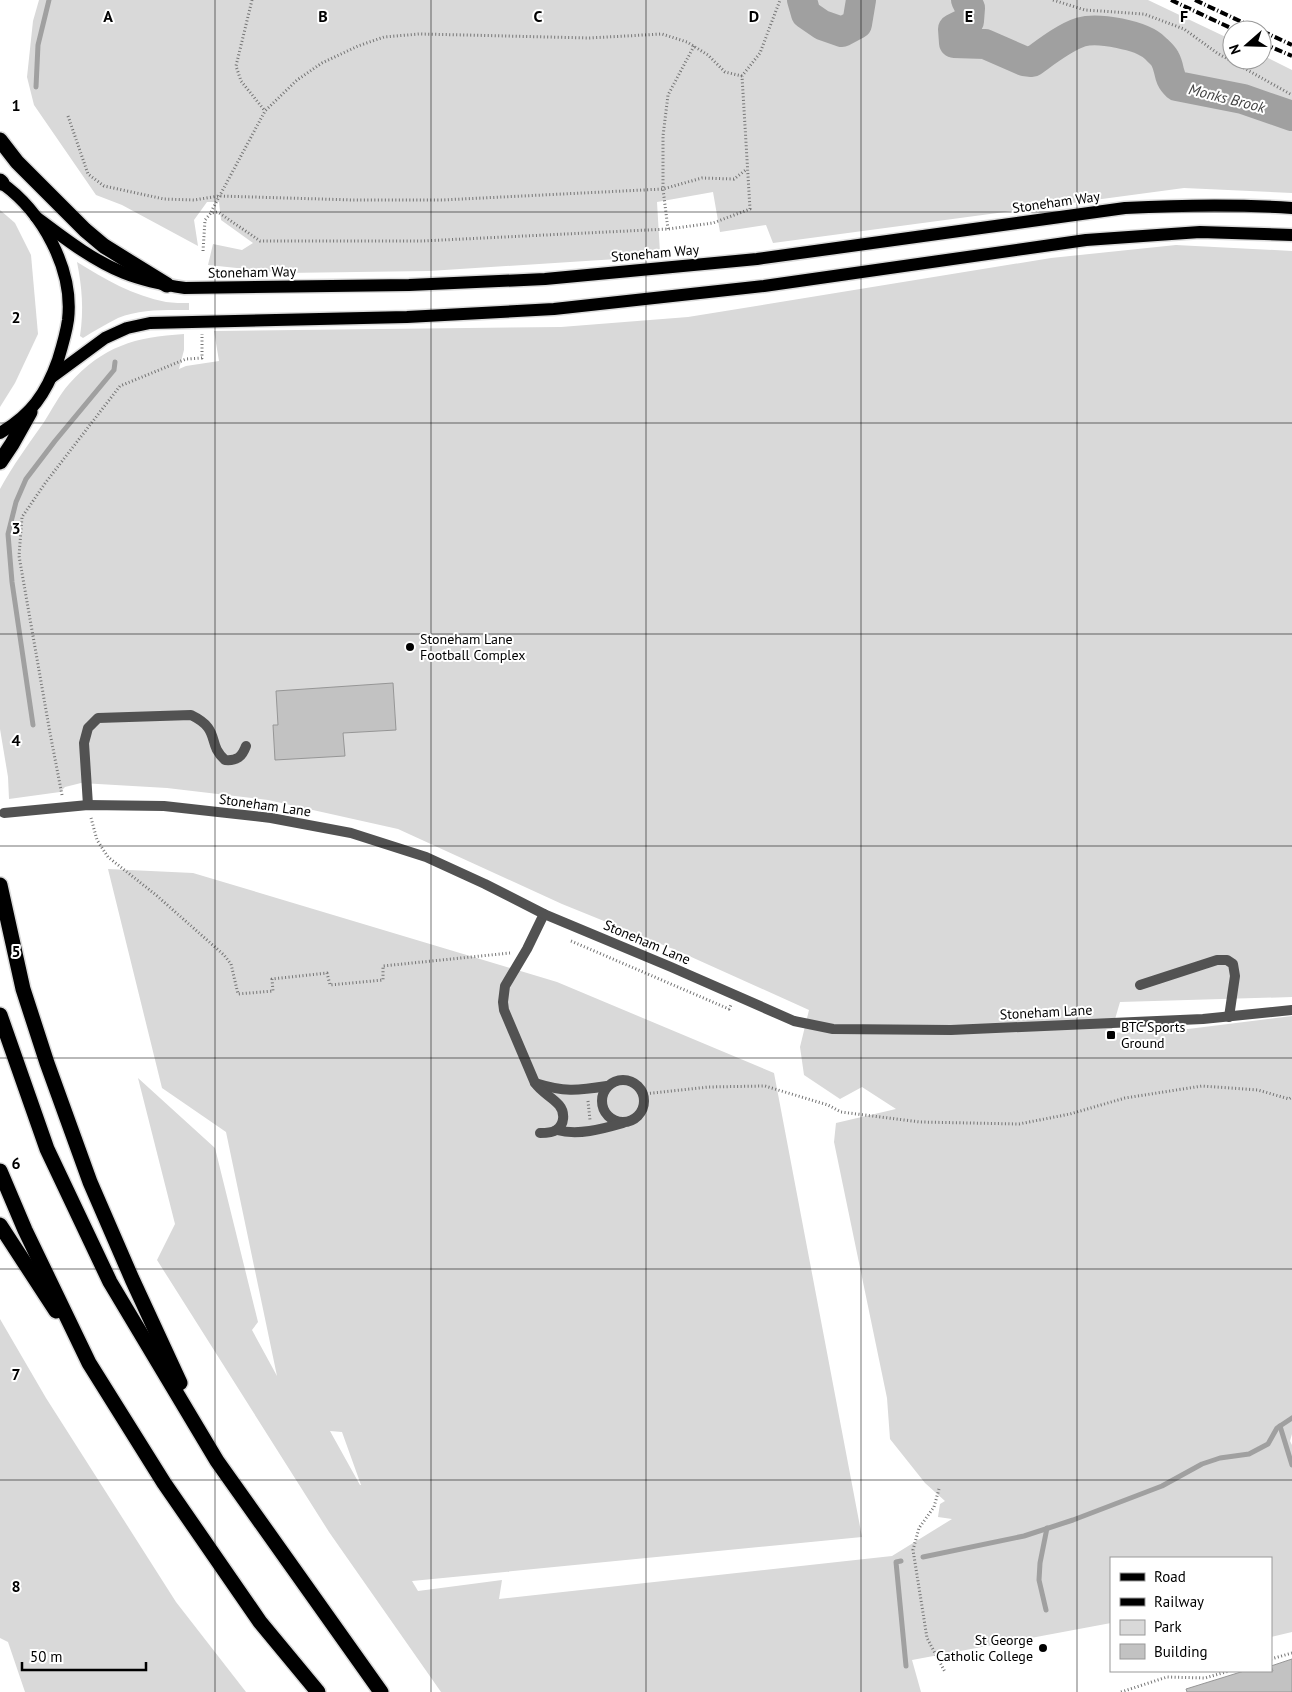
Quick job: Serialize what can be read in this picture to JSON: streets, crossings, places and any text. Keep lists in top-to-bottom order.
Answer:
{
  "streets": {
    "main road": ["Stoneham Way"],
    "street": ["Stoneham Lane"]
  },
  "water": ["Monks Brook"],
  "places": {
    "other": ["Stoneham Lane Football Complex", "St George Catholic College"],
    "transit": ["BTC Sports Ground"]
  },
  "legend": [
    "Road",
    "Railway",
    "Park",
    "Building"
  ],
  "scale_bar": "50 m",
  "north": "left",
  "grid": {
    "columns": [
      "A",
      "B",
      "C",
      "D",
      "E",
      "F"
    ],
    "rows": [
      "1",
      "2",
      "3",
      "4",
      "5",
      "6",
      "7",
      "8"
    ]
  }
}
